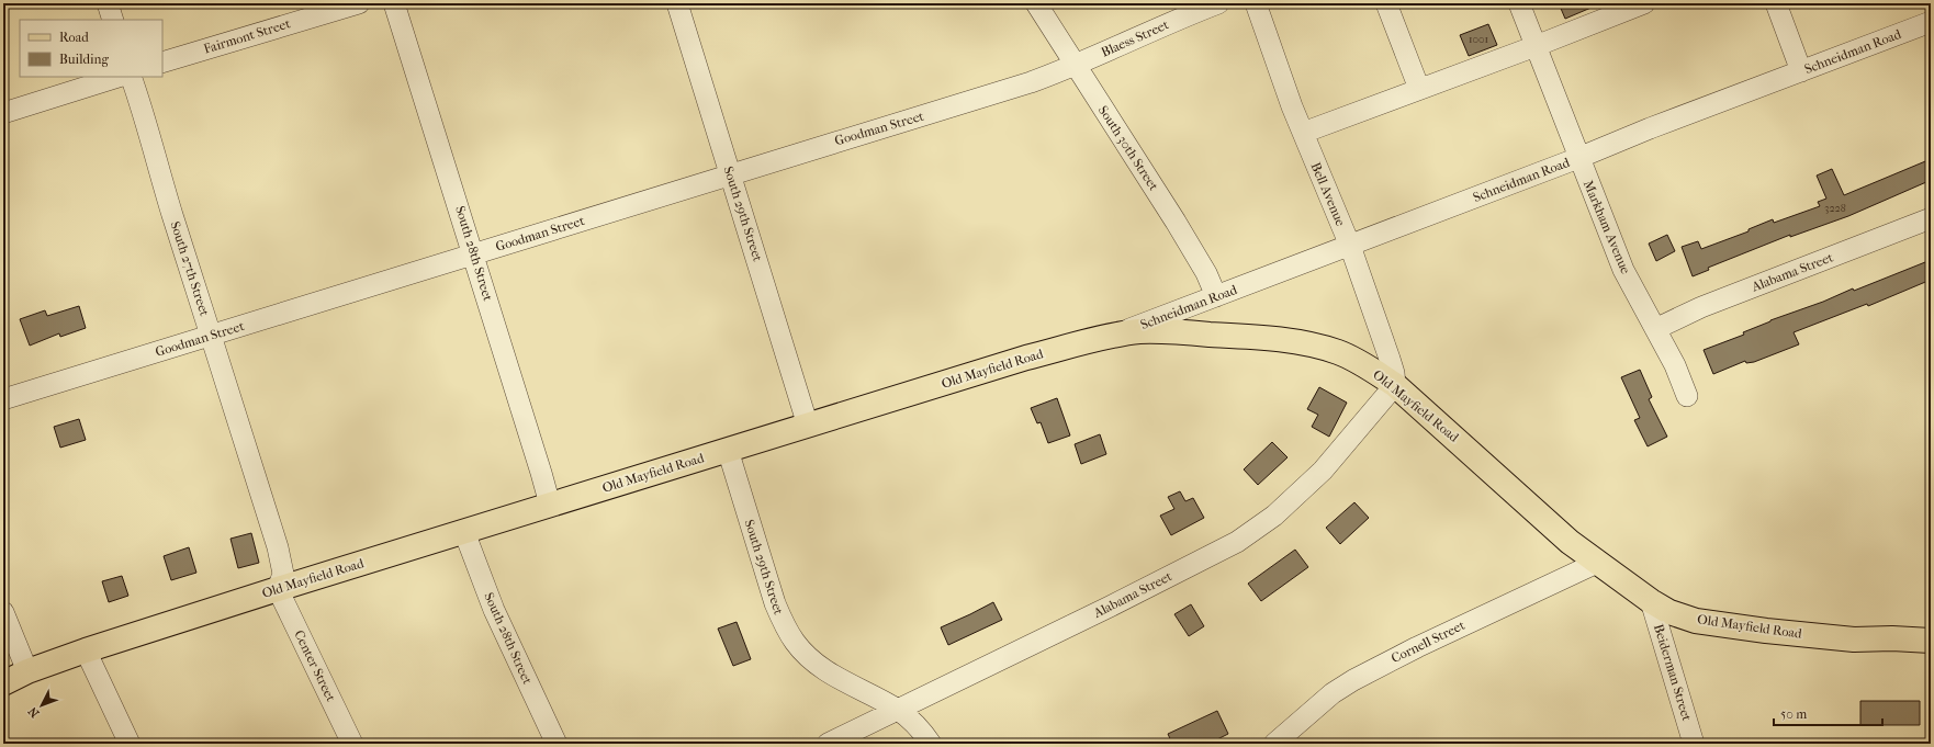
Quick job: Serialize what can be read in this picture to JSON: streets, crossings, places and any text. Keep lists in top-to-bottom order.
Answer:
{
  "streets": {
    "main road": ["Old Mayfield Road"],
    "street": [
      "Fairmont Street",
      "Blaess Street",
      "Schneidman Road",
      "Goodman Street",
      "South 30th Street",
      "Bell Avenue",
      "South 29th Street",
      "Markham Avenue",
      "South 28th Street",
      "South 27th Street",
      "Alabama Street",
      "Cornell Street",
      "Center Street",
      "Beiderman Street"
    ]
  },
  "crossings": [
    ["Blaess Street", "Goodman Street"],
    ["Blaess Street", "South 30th Street"],
    ["Schneidman Road", "South 30th Street"],
    ["Schneidman Road", "Bell Avenue"],
    ["Schneidman Road", "Markham Avenue"],
    ["Schneidman Road", "Old Mayfield Road"],
    ["Goodman Street", "South 30th Street"],
    ["Goodman Street", "South 29th Street"],
    ["Goodman Street", "South 28th Street"],
    ["Goodman Street", "South 27th Street"],
    ["Bell Avenue", "Alabama Street"],
    ["Bell Avenue", "Old Mayfield Road"],
    ["South 29th Street", "Alabama Street"],
    ["South 29th Street", "Old Mayfield Road"],
    ["Markham Avenue", "Alabama Street"],
    ["South 28th Street", "Old Mayfield Road"],
    ["South 27th Street", "Old Mayfield Road"],
    ["South 27th Street", "Center Street"],
    ["Alabama Street", "Old Mayfield Road"],
    ["Old Mayfield Road", "Cornell Street"],
    ["Old Mayfield Road", "Center Street"],
    ["Old Mayfield Road", "Beiderman Street"]
  ],
  "house_numbers": ["1001", "3228"],
  "legend": ["Road", "Building"],
  "scale_bar": "50 m",
  "north": "bottom left"
}
